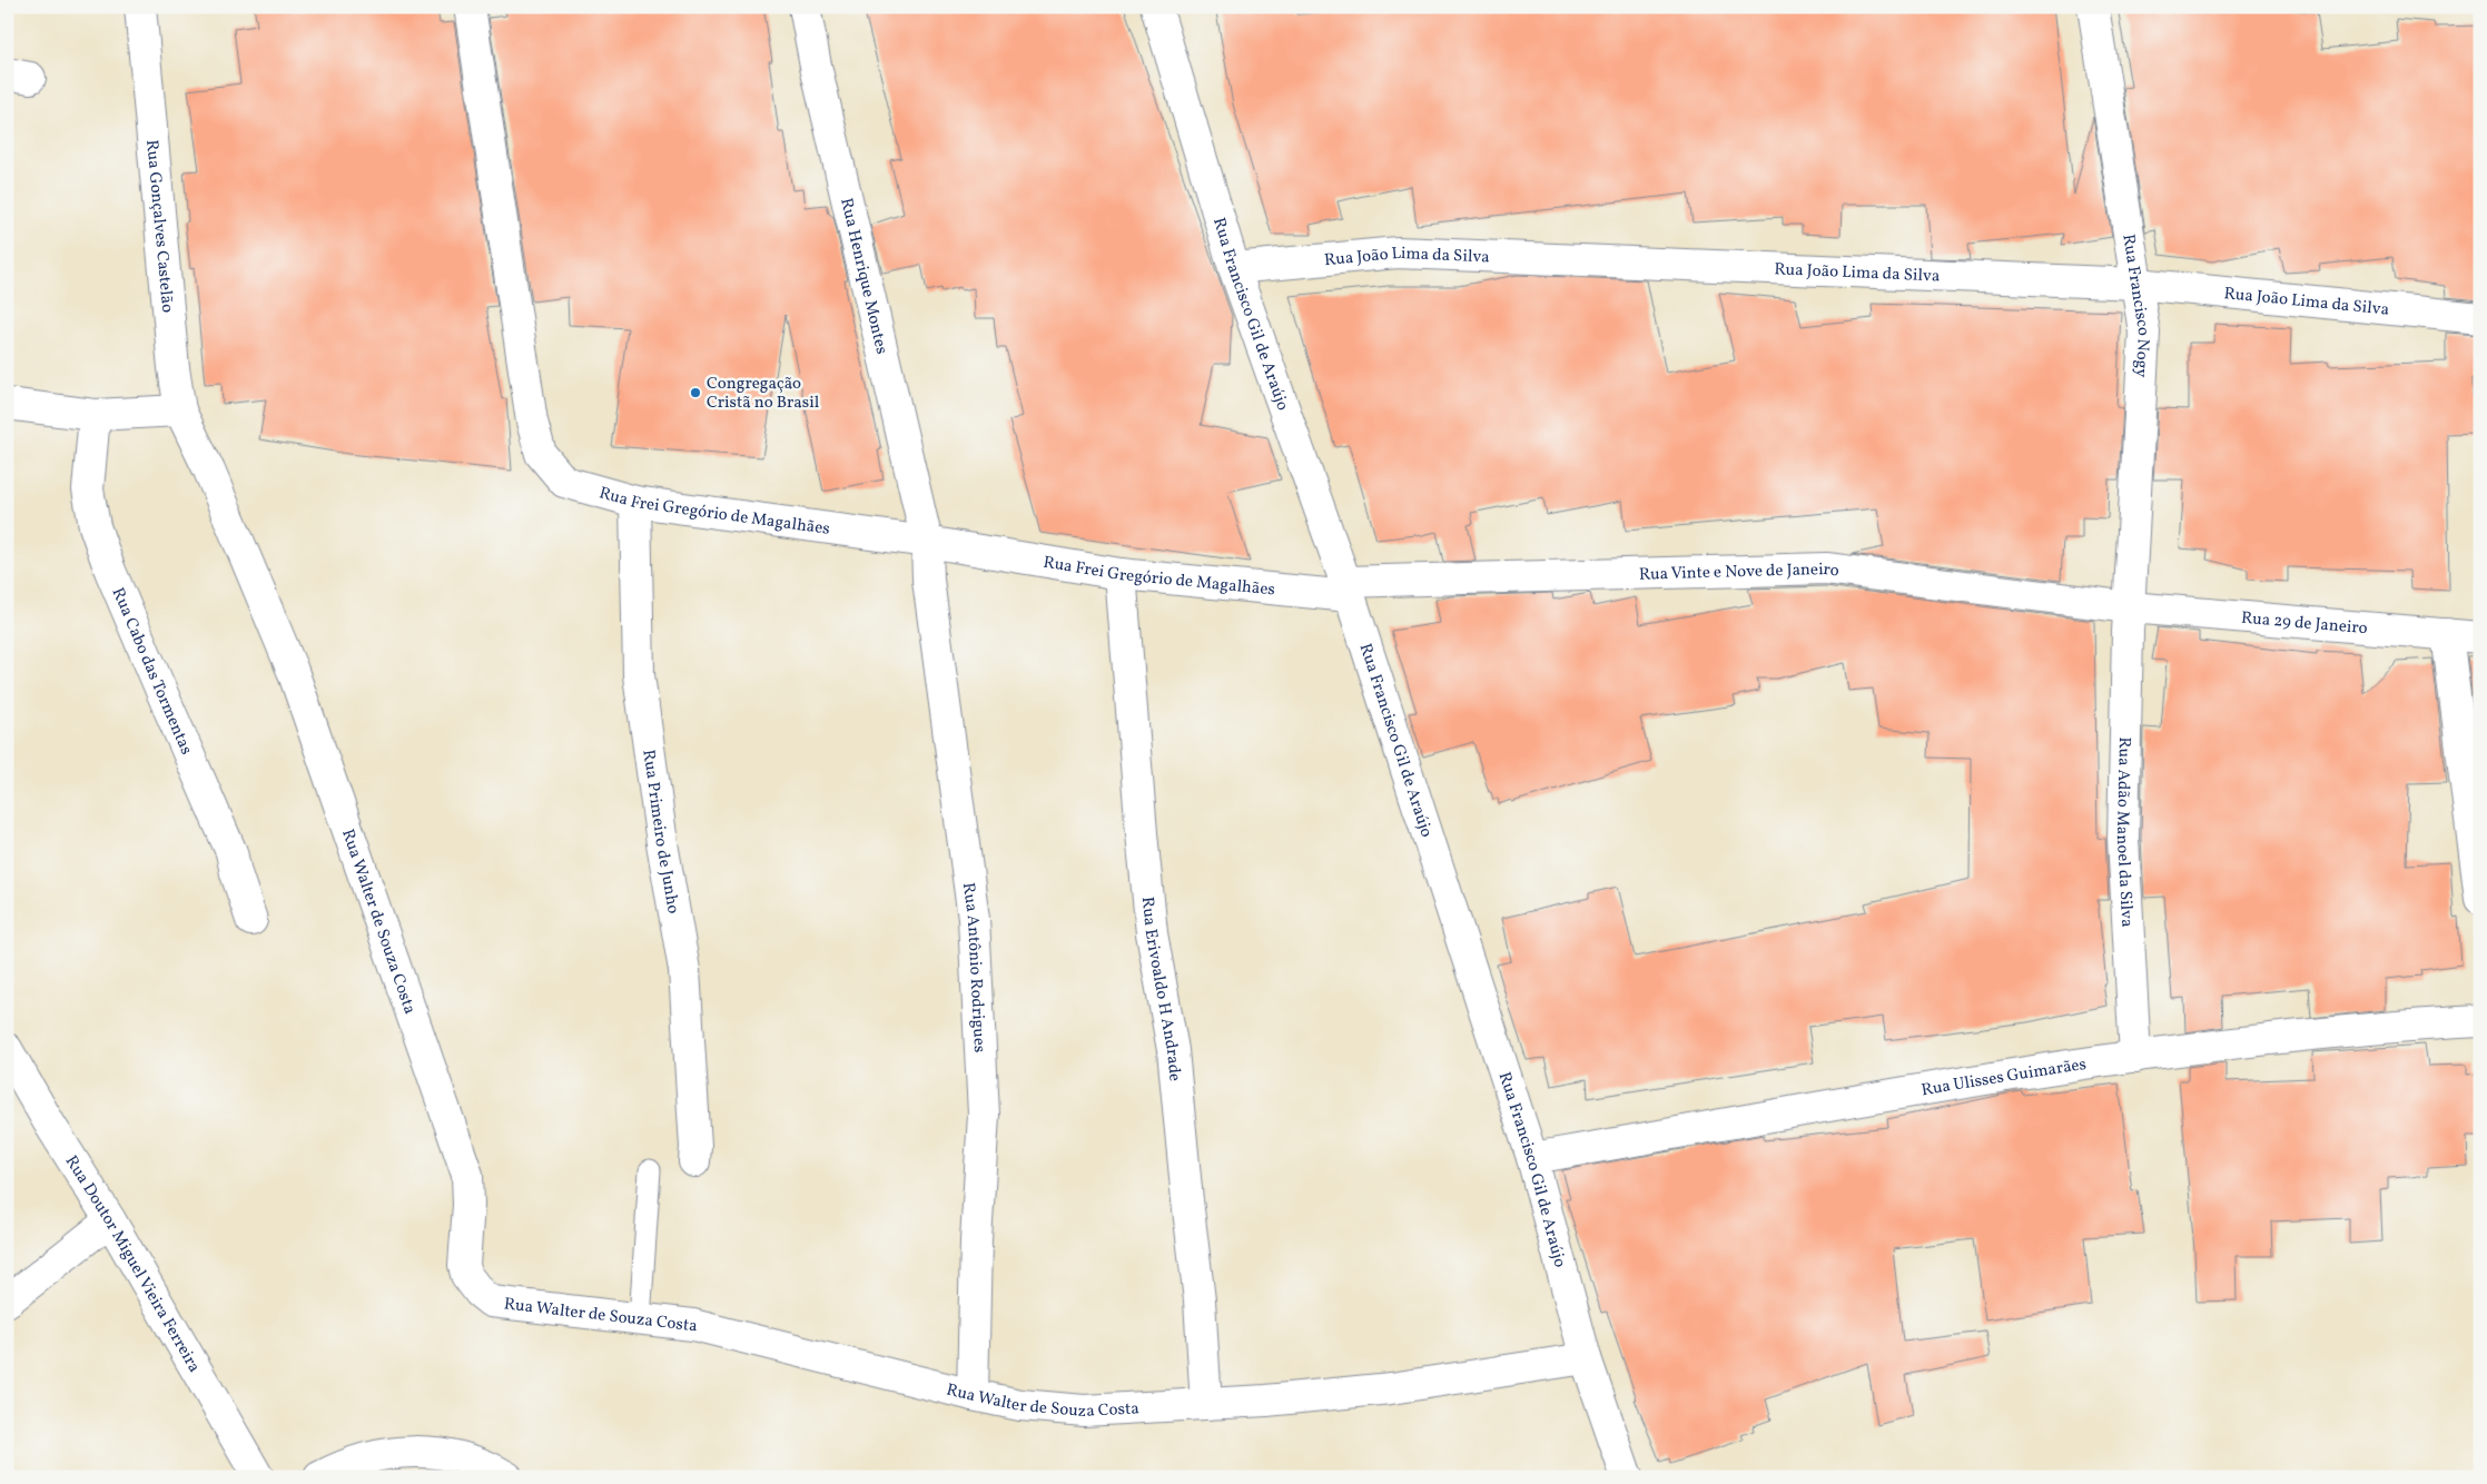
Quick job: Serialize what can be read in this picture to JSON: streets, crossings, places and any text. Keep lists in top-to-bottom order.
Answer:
{
  "streets": {
    "street": [
      "Rua Gonçalves Castelão",
      "Rua João Lima da Silva",
      "Rua Henrique Montes",
      "Rua Francisco Nogy",
      "Rua Francisco Gil de Araújo",
      "Rua Frei Gregório de Magalhães",
      "Rua Vinte e Nove de Janeiro",
      "Rua 29 de Janeiro",
      "Rua Cabo das Tormentas",
      "Rua Primeiro de Junho",
      "Rua Adão Manoel da Silva",
      "Rua Walter de Souza Costa",
      "Rua Antônio Rodrigues",
      "Rua Erivoaldo H Andrade",
      "Rua Ulisses Guimarães",
      "Rua Doutor Miguel Vieira Ferreira"
    ]
  },
  "crossings": [
    ["Rua Gonçalves Castelão", "Rua Walter de Souza Costa"],
    ["Rua João Lima da Silva", "Rua Francisco Nogy"],
    ["Rua João Lima da Silva", "Rua Francisco Gil de Araújo"],
    ["Rua Henrique Montes", "Rua Frei Gregório de Magalhães"],
    ["Rua Henrique Montes", "Rua Antônio Rodrigues"],
    ["Rua Francisco Nogy", "Rua Vinte e Nove de Janeiro"],
    ["Rua Francisco Nogy", "Rua 29 de Janeiro"],
    ["Rua Francisco Nogy", "Rua Adão Manoel da Silva"],
    ["Rua Francisco Gil de Araújo", "Rua Frei Gregório de Magalhães"],
    ["Rua Francisco Gil de Araújo", "Rua Vinte e Nove de Janeiro"],
    ["Rua Francisco Gil de Araújo", "Rua Walter de Souza Costa"],
    ["Rua Francisco Gil de Araújo", "Rua Ulisses Guimarães"],
    ["Rua Frei Gregório de Magalhães", "Rua Vinte e Nove de Janeiro"],
    ["Rua Frei Gregório de Magalhães", "Rua Primeiro de Junho"],
    ["Rua Frei Gregório de Magalhães", "Rua Antônio Rodrigues"],
    ["Rua Frei Gregório de Magalhães", "Rua Erivoaldo H Andrade"],
    ["Rua Vinte e Nove de Janeiro", "Rua 29 de Janeiro"],
    ["Rua Vinte e Nove de Janeiro", "Rua Adão Manoel da Silva"],
    ["Rua 29 de Janeiro", "Rua Adão Manoel da Silva"],
    ["Rua Adão Manoel da Silva", "Rua Ulisses Guimarães"],
    ["Rua Walter de Souza Costa", "Rua Antônio Rodrigues"],
    ["Rua Walter de Souza Costa", "Rua Erivoaldo H Andrade"]
  ],
  "places": ["Congregação Cristã no Brasil"]
}
